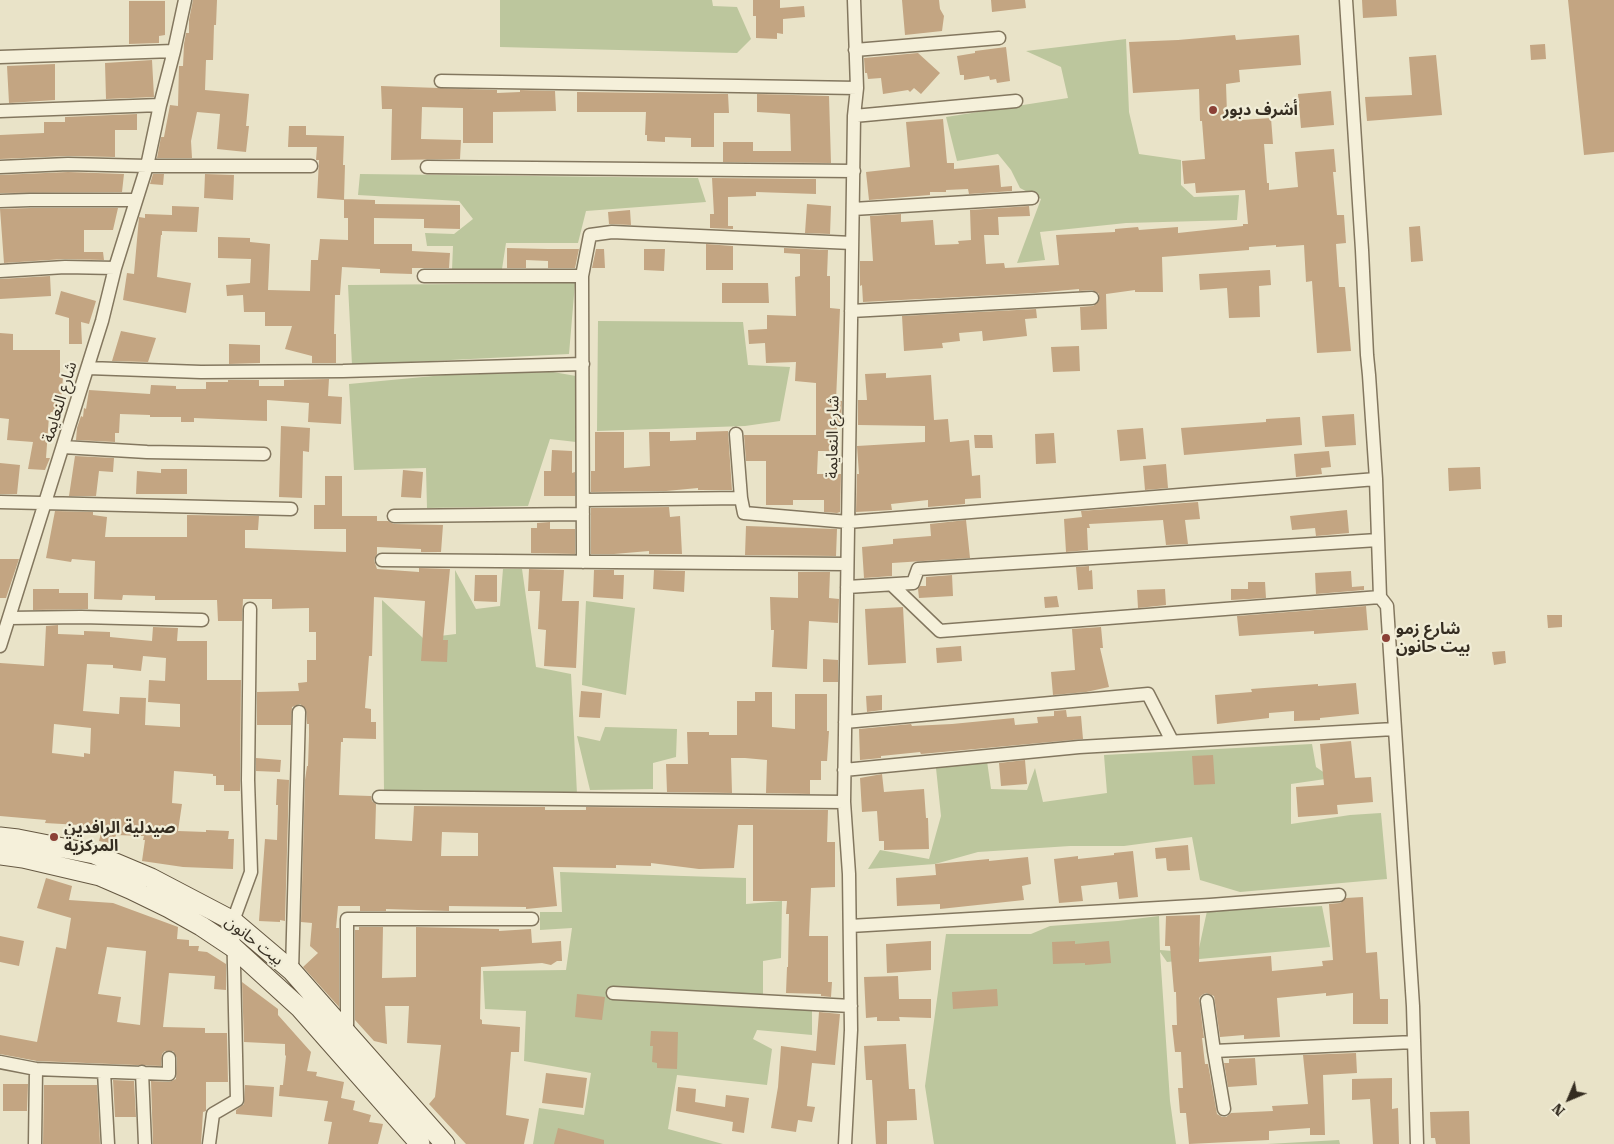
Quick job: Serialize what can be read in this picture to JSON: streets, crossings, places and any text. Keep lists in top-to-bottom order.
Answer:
{
  "streets": {
    "main road": ["بيت حانون"],
    "street": ["شارع النعايمة"]
  },
  "places": ["أشرف دبور", "شارع زمو بيت حانون", "صيدلية الرافدين المركزية"],
  "north": "bottom left"
}
